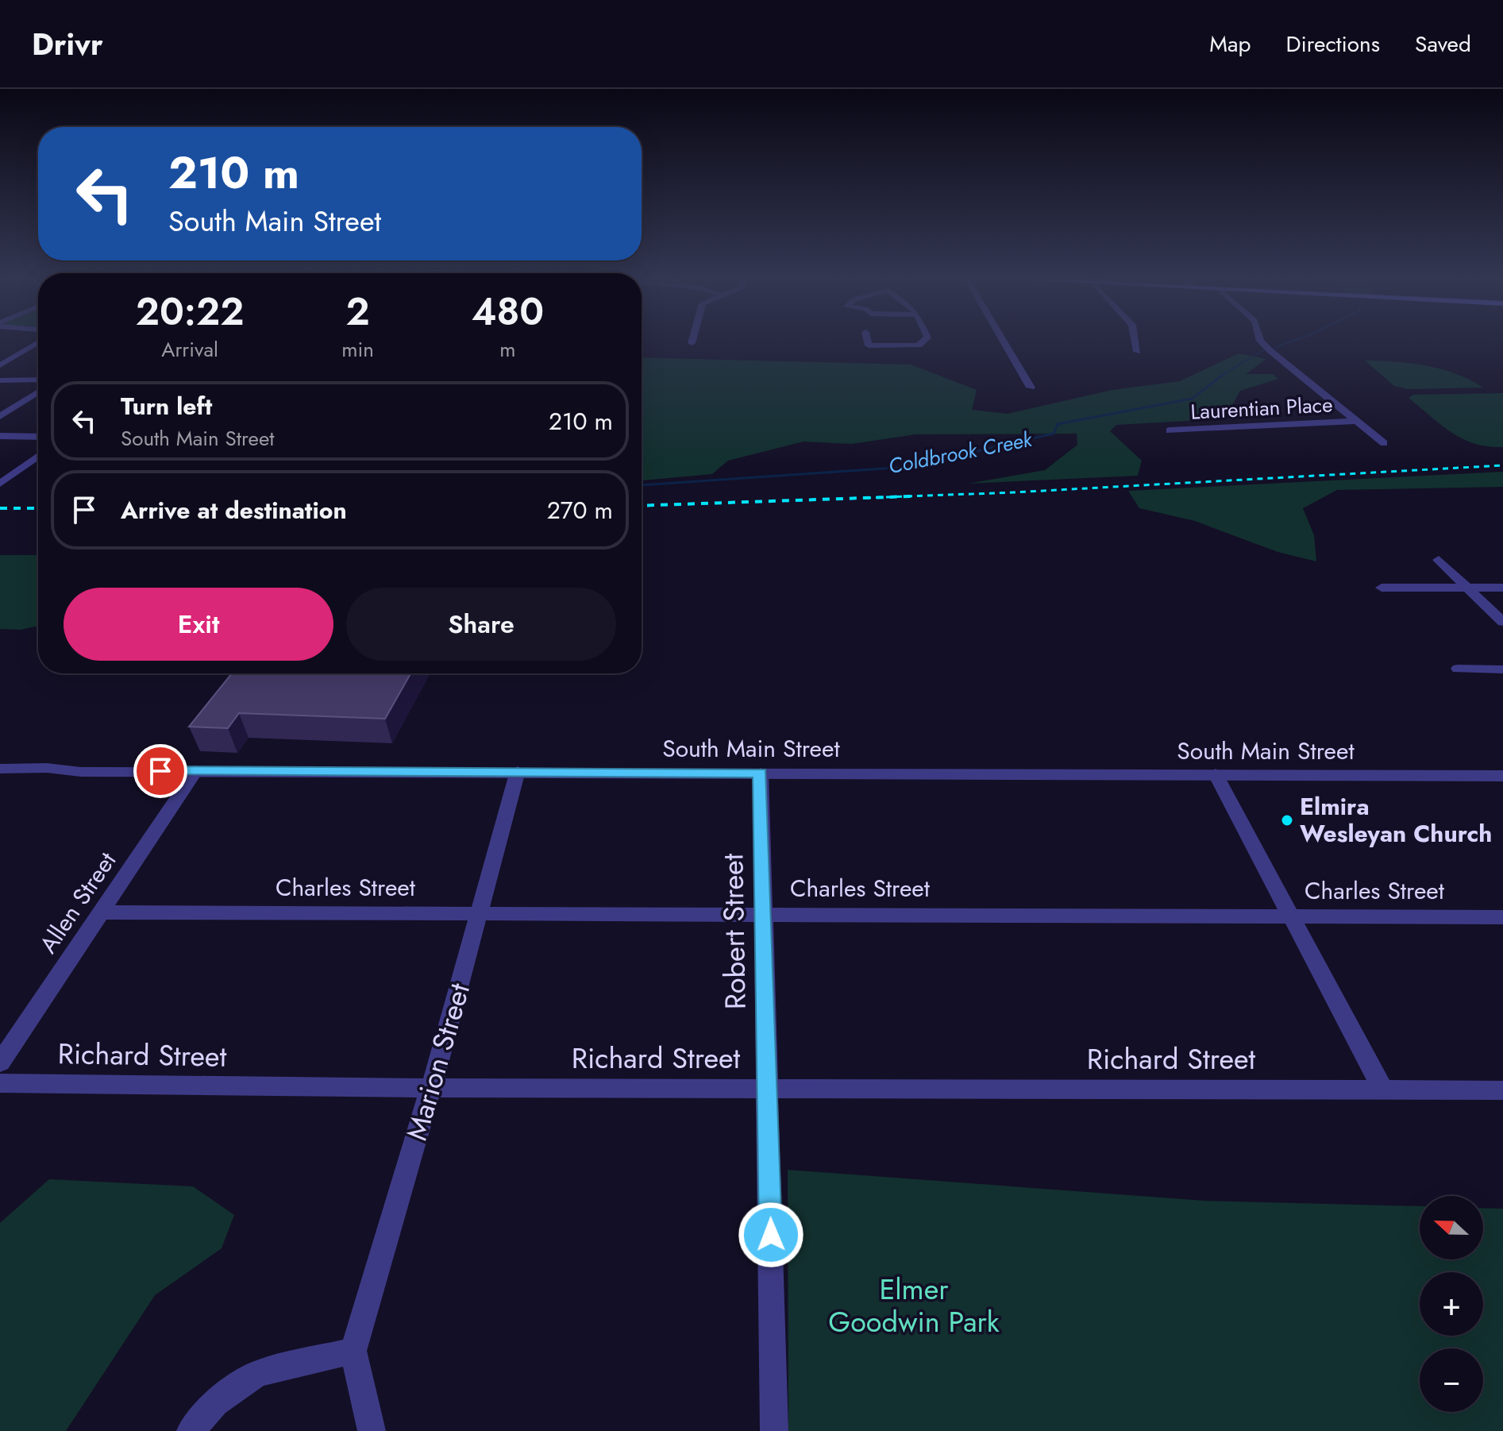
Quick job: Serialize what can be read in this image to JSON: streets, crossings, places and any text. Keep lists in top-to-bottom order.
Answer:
{
  "streets": {
    "street": [
      "Laurentian Place",
      "South Main Street",
      "Charles Street",
      "Allen Street",
      "Robert Street",
      "Richard Street",
      "Marion Street"
    ]
  },
  "crossings": [
    ["South Main Street", "Allen Street"],
    ["South Main Street", "Robert Street"],
    ["South Main Street", "Marion Street"],
    ["Charles Street", "Allen Street"],
    ["Charles Street", "Robert Street"],
    ["Charles Street", "Marion Street"],
    ["Robert Street", "Richard Street"],
    ["Richard Street", "Marion Street"]
  ],
  "water": ["Coldbrook Creek"],
  "parks": ["Elmer Goodwin Park"],
  "places": ["Elmira Wesleyan Church"],
  "north": "left",
  "page": {
    "header": "Drivr",
    "nav": ["Map", "Directions", "Saved"],
    "turn": ["210 m", "South Main Street"],
    "eta": [
      "20:22",
      "Arrival",
      "2",
      "min",
      "480",
      "m"
    ],
    "list": [
      {
        "name": "Turn left",
        "note": "South Main Street",
        "value": "210 m"
      },
      {
        "name": "Arrive at destination",
        "value": "270 m"
      }
    ],
    "buttons": ["Exit", "Share"],
    "map_buttons": ["+", "−"]
  }
}
